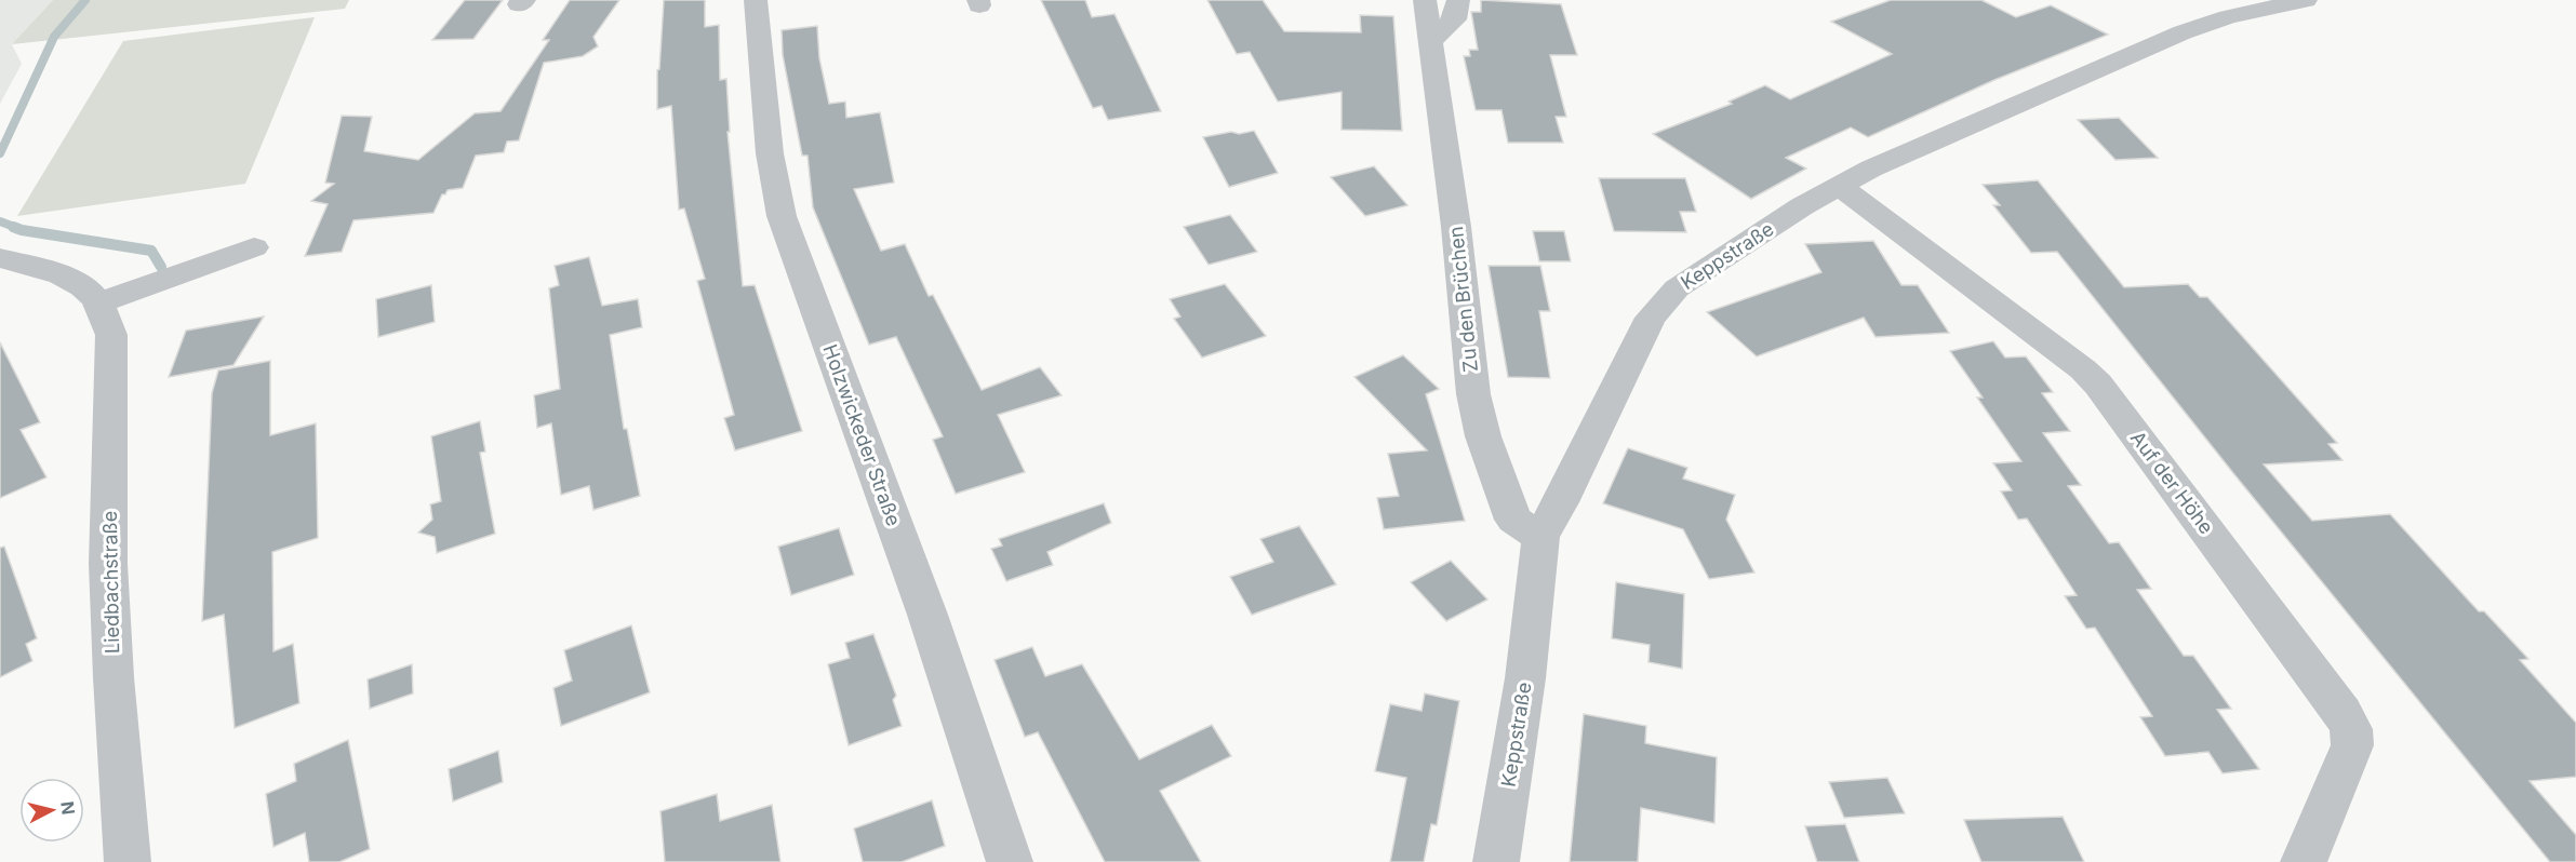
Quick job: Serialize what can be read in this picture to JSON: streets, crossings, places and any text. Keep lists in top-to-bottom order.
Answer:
{
  "streets": {
    "street": [
      "Keppstraße",
      "Zu den Brüchen",
      "Holzwickeder Straße",
      "Auf der Höhe",
      "Liedbachstraße"
    ]
  },
  "crossings": [
    ["Keppstraße", "Zu den Brüchen"],
    ["Keppstraße", "Auf der Höhe"]
  ],
  "north": "right"
}
